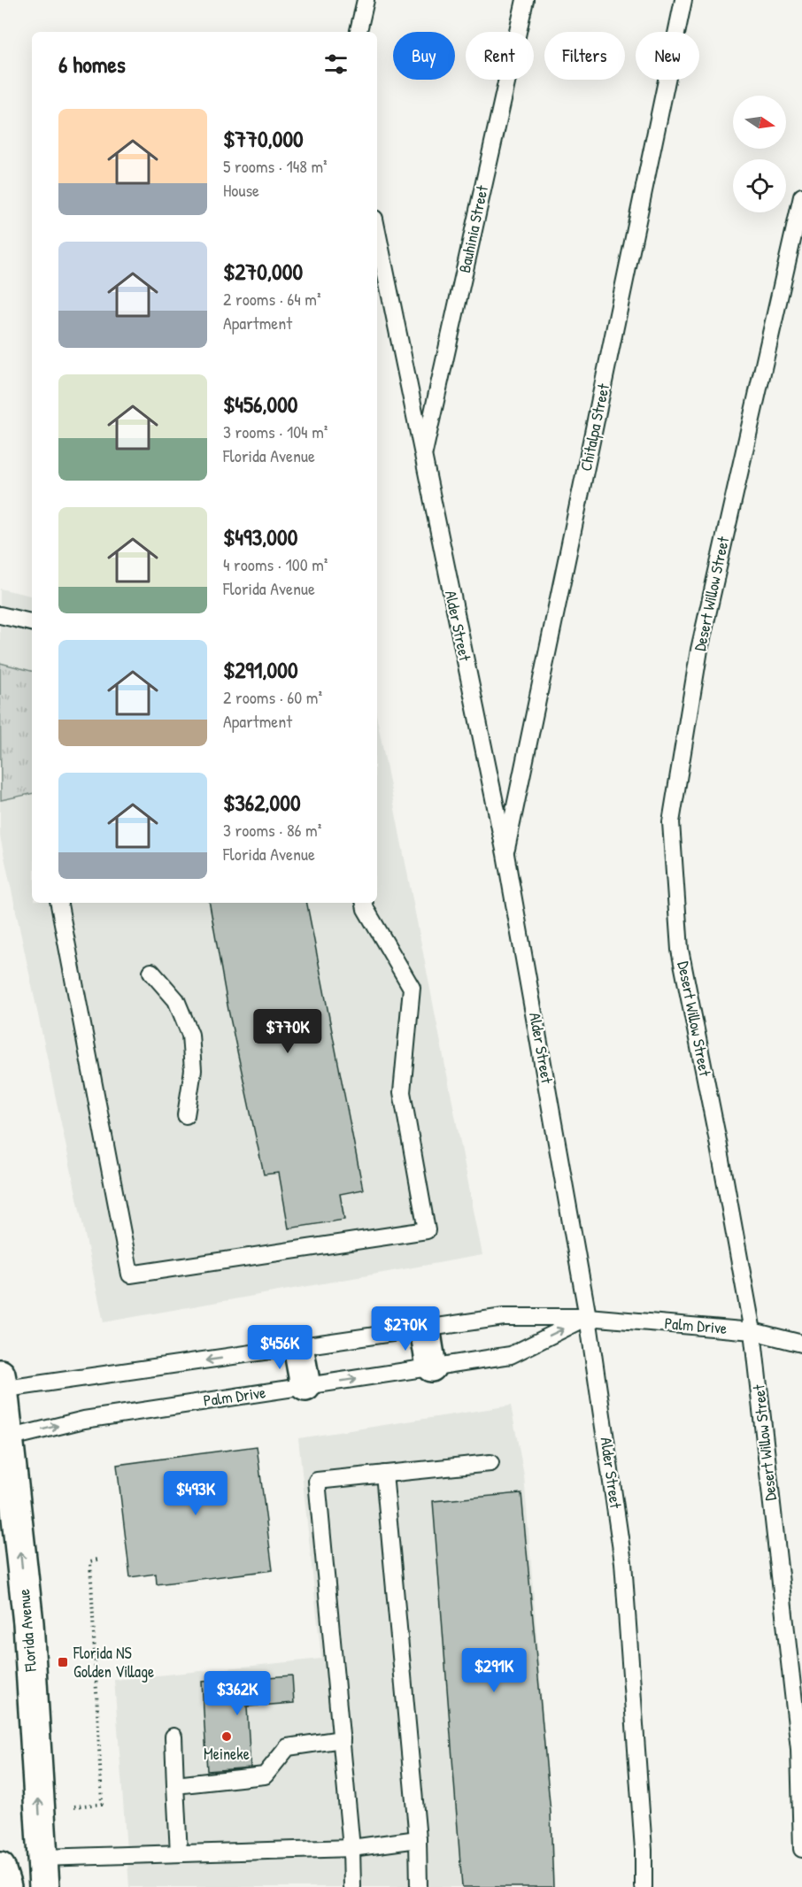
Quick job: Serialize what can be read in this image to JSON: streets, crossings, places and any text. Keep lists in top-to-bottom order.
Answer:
{
  "streets": {
    "main road": ["Florida Avenue"],
    "lane": [
      "Bauhinia Street",
      "Chitalpa Street",
      "Desert Willow Street",
      "Alder Street",
      "Palm Drive"
    ]
  },
  "crossings": [
    ["Bauhinia Street", "Alder Street"],
    ["Chitalpa Street", "Alder Street"],
    ["Desert Willow Street", "Palm Drive"],
    ["Alder Street", "Palm Drive"],
    ["Palm Drive", "Florida Avenue"]
  ],
  "one_way": ["Florida Avenue"],
  "places": {
    "transit": ["Florida NS Golden Village"],
    "other": ["Meineke"]
  },
  "north": "right",
  "page": {
    "chip": [
      "Buy",
      "Rent",
      "Filters",
      "New"
    ],
    "heading": "6 homes",
    "list": [
      {
        "name": "$770,000",
        "note": "5 rooms · 148 m² · House"
      },
      {
        "name": "$270,000",
        "note": "2 rooms · 64 m² · Apartment"
      },
      {
        "name": "$456,000",
        "note": "3 rooms · 104 m² · Florida Avenue"
      },
      {
        "name": "$493,000",
        "note": "4 rooms · 100 m² · Florida Avenue"
      },
      {
        "name": "$291,000",
        "note": "2 rooms · 60 m² · Apartment"
      },
      {
        "name": "$362,000",
        "note": "3 rooms · 86 m² · Florida Avenue"
      }
    ],
    "price": [
      "$770K",
      "$270K",
      "$456K",
      "$493K",
      "$291K",
      "$362K"
    ]
  }
}
